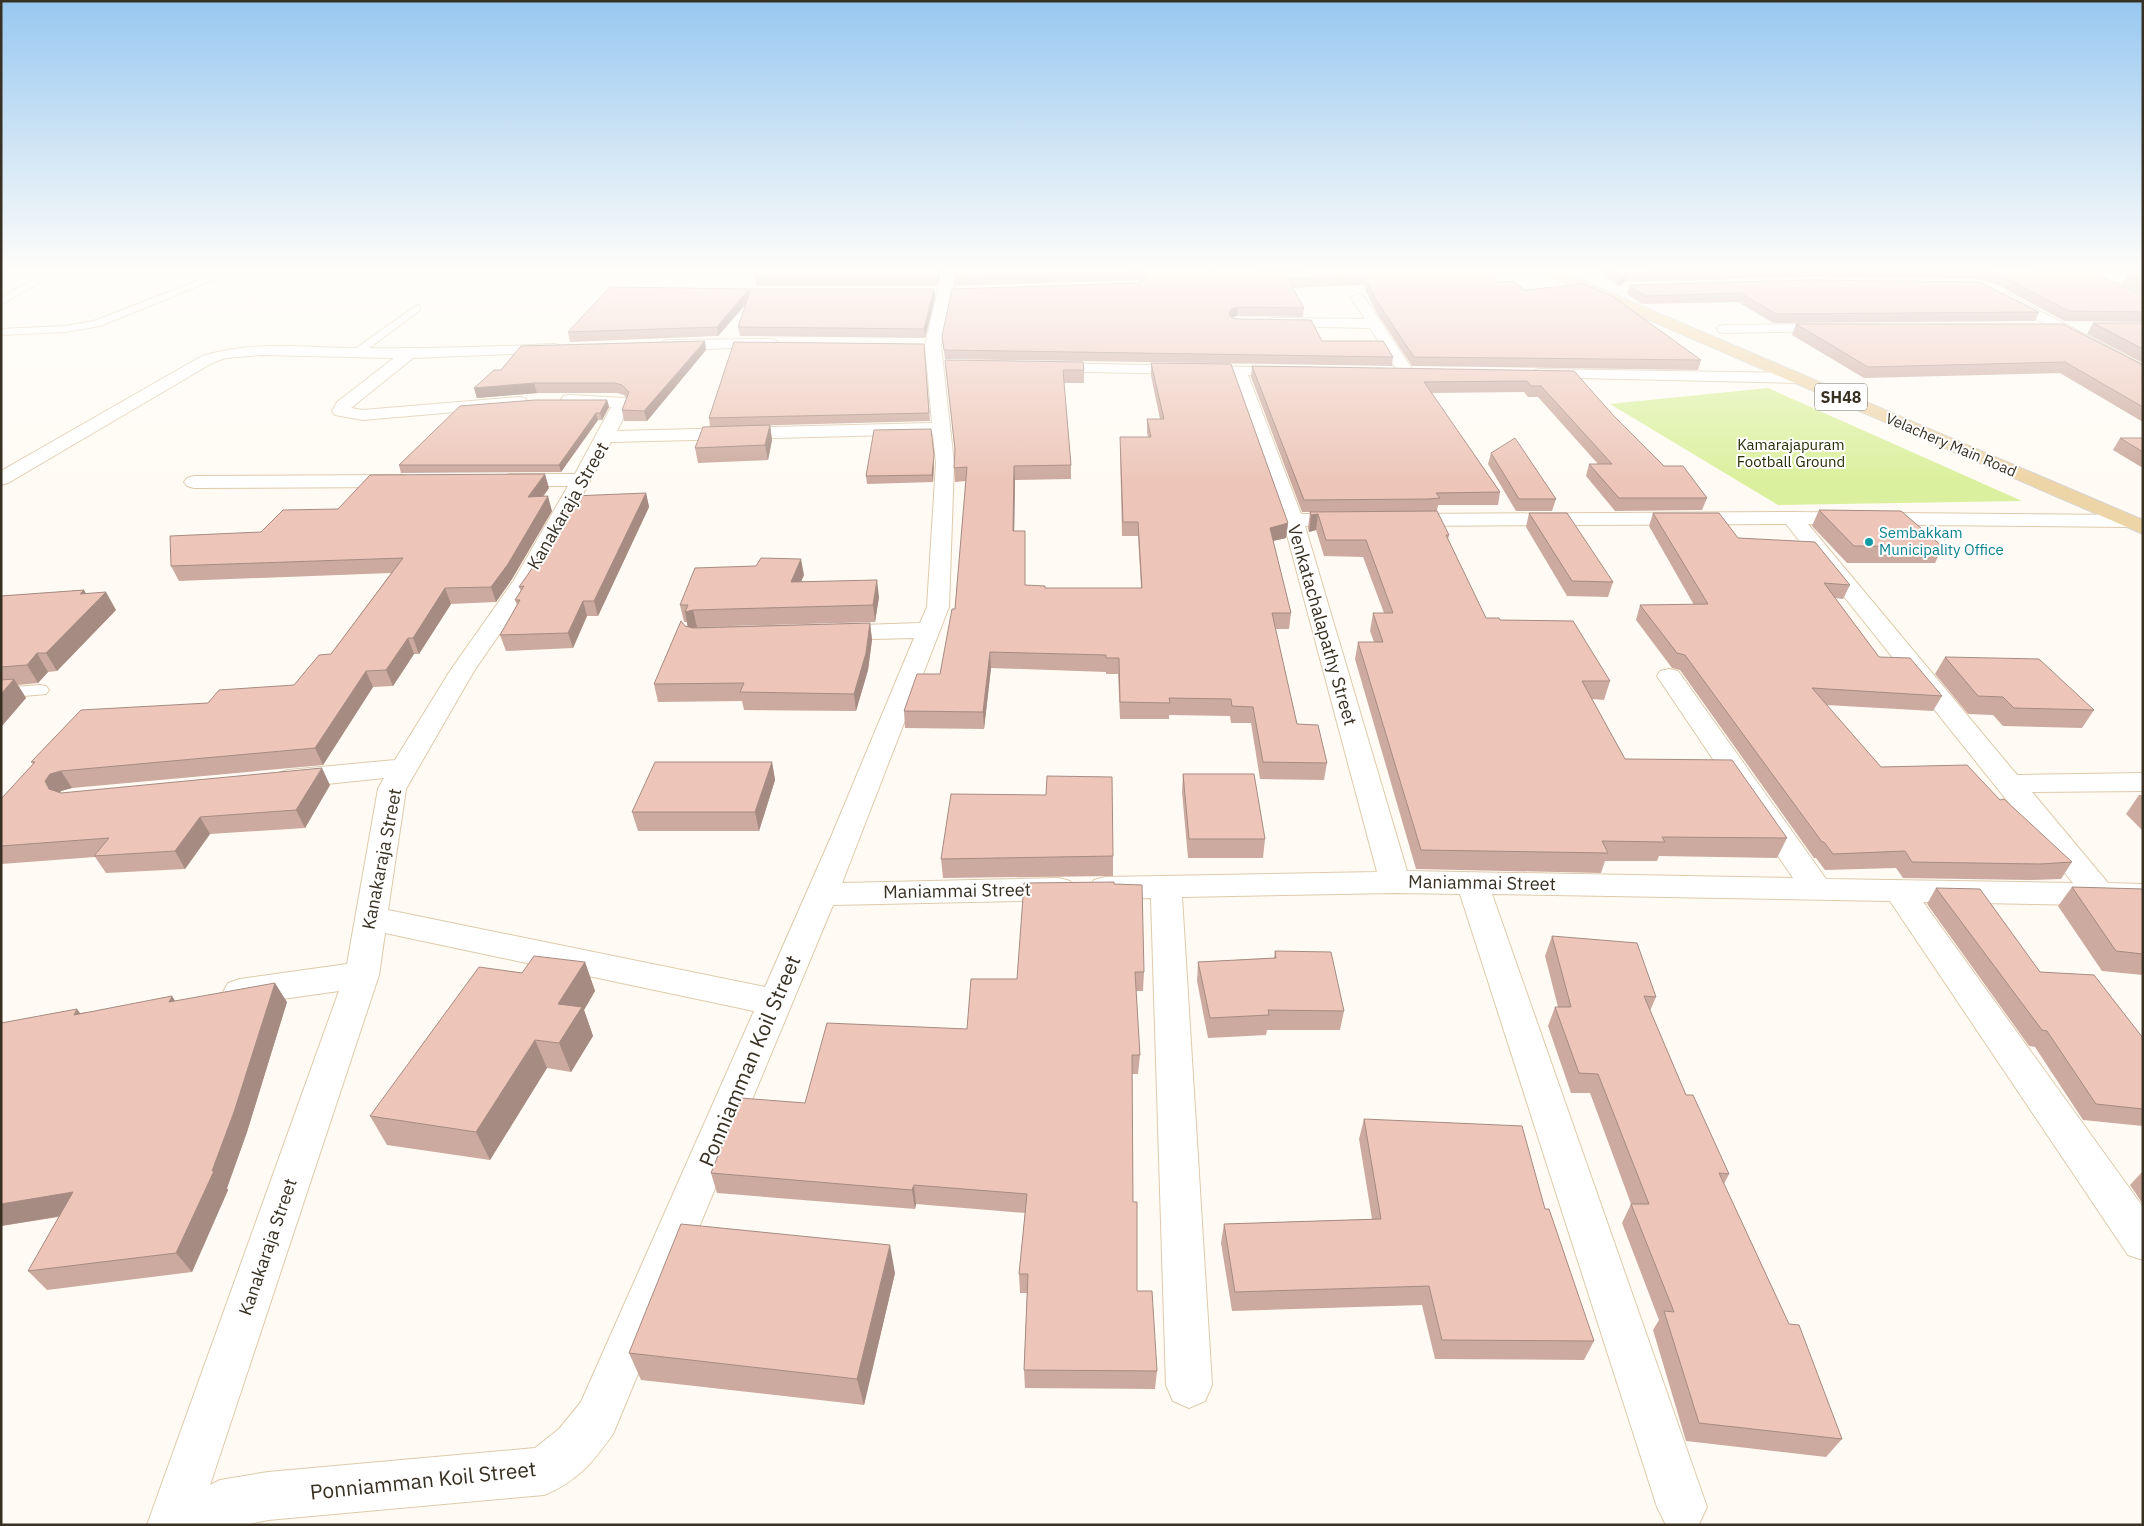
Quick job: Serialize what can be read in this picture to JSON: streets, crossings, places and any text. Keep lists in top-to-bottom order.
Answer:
{
  "streets": {
    "main road": ["SH48", "Velachery Main Road"],
    "street": [
      "Kanakaraja Street",
      "Venkatachalapathy Street",
      "Maniammai Street",
      "Ponniamman Koil Street"
    ]
  },
  "crossings": [
    ["Kanakaraja Street", "Ponniamman Koil Street"],
    ["Venkatachalapathy Street", "Maniammai Street"],
    ["Maniammai Street", "Ponniamman Koil Street"]
  ],
  "parks": ["Kamarajapuram Football Ground"],
  "places": ["Sembakkam Municipality Office"]
}
